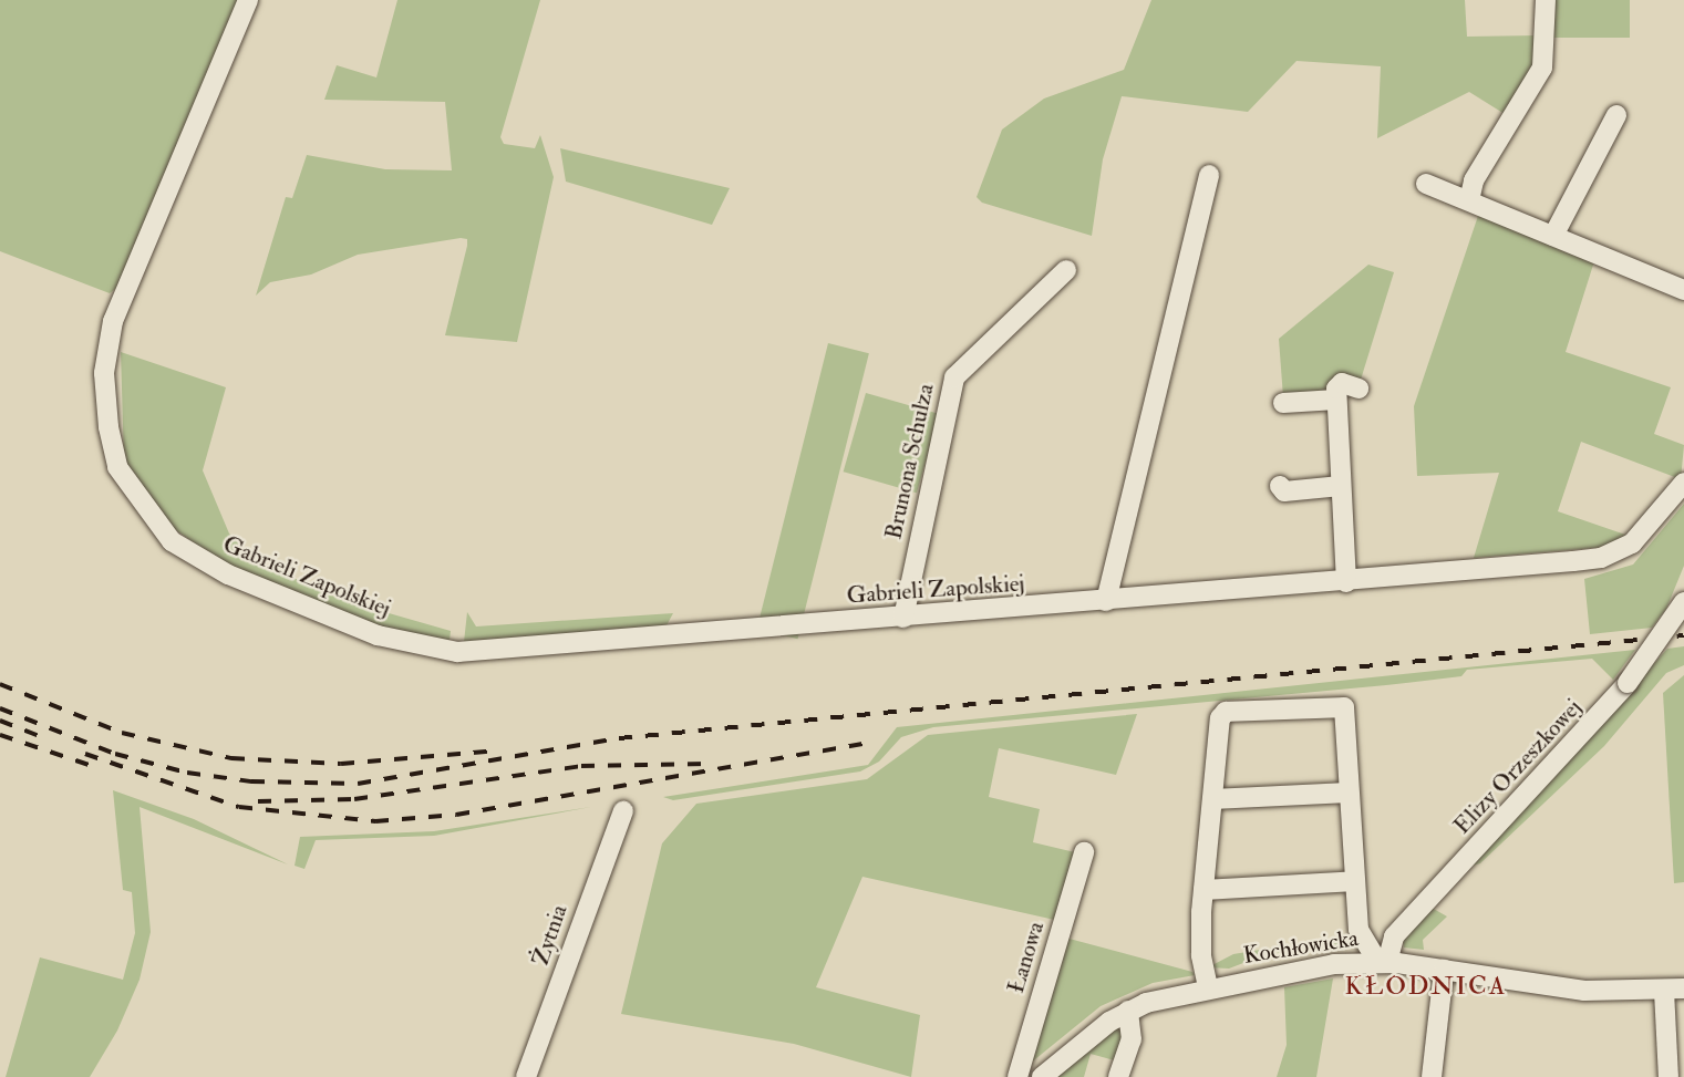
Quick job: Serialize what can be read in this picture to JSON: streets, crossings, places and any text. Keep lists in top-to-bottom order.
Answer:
{
  "streets": {
    "street": [
      "Brunona Schulza",
      "Gabrieli Zapolskiej",
      "Elizy Orzeszkowej",
      "Żytnia",
      "Kochłowicka",
      "Łanowa"
    ]
  },
  "crossings": [
    ["Brunona Schulza", "Gabrieli Zapolskiej"],
    ["Elizy Orzeszkowej", "Kochłowicka"]
  ],
  "districts": ["KŁODNICA"]
}
